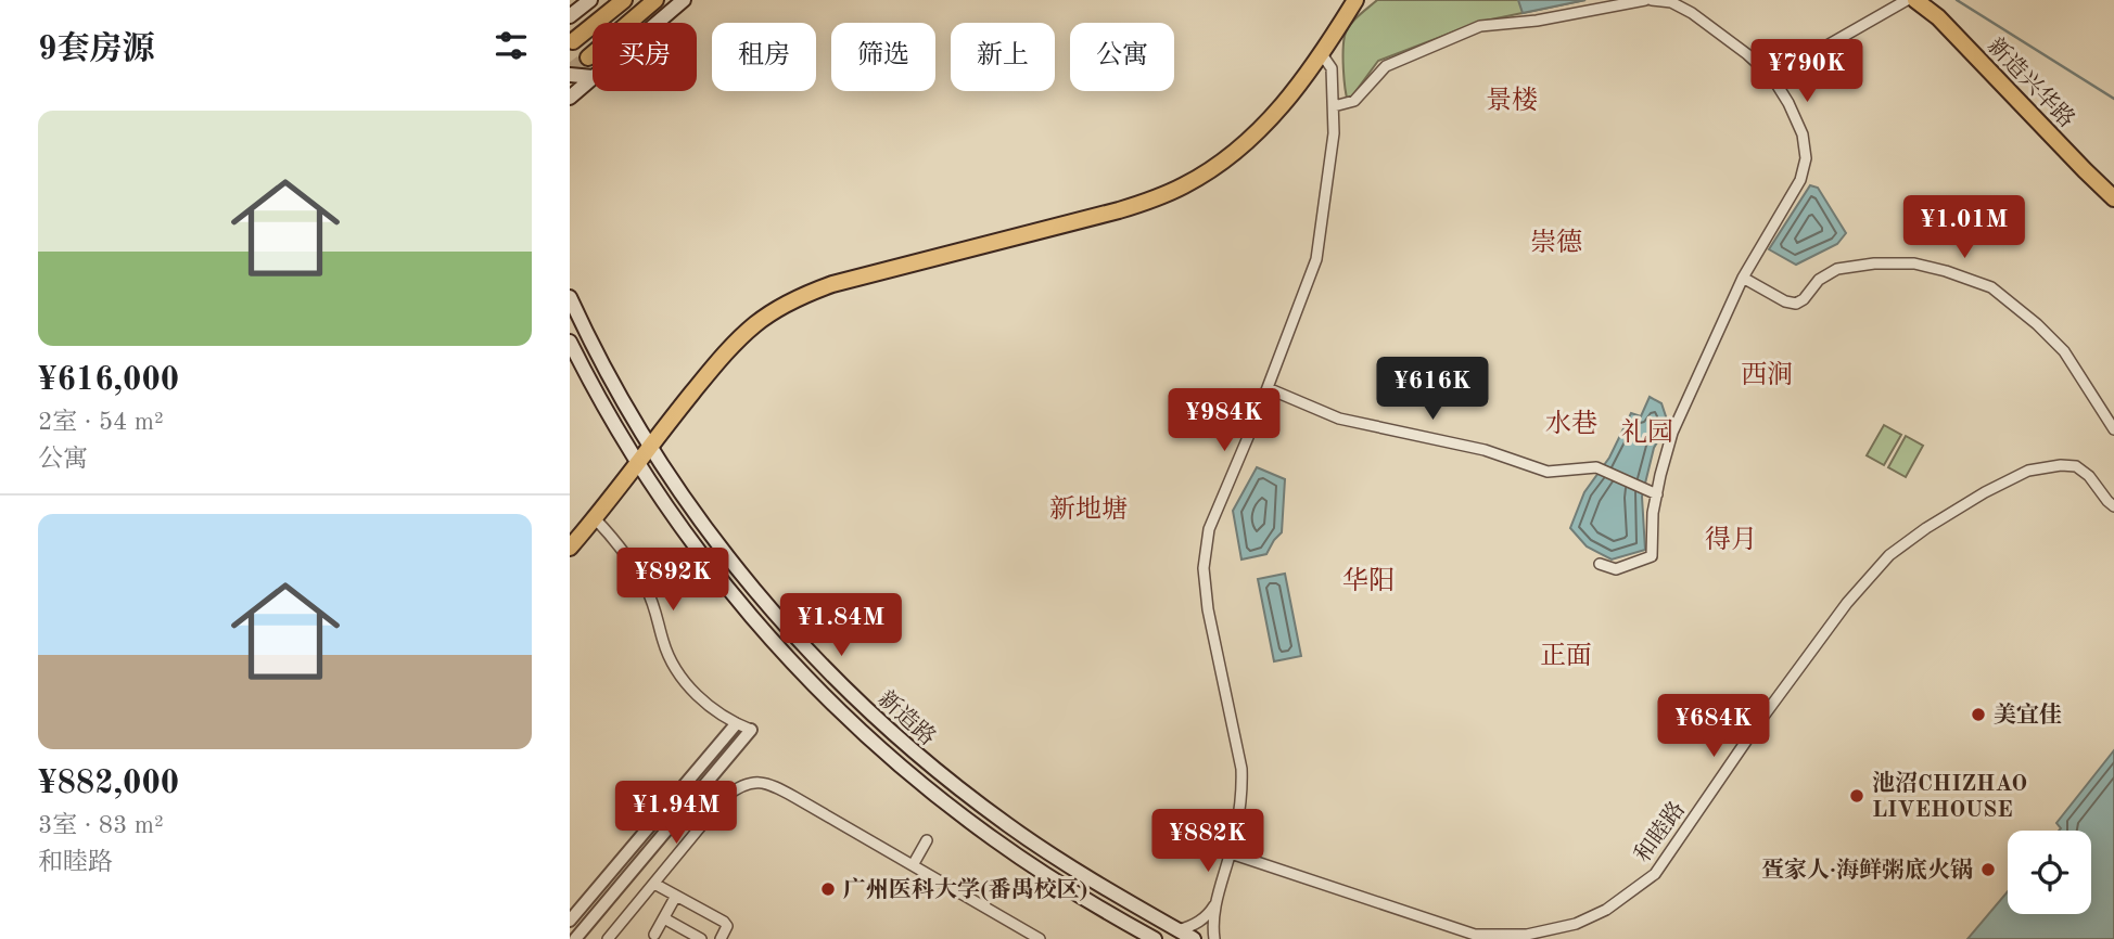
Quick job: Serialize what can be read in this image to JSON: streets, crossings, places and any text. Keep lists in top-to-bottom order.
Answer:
{
  "streets": {
    "main road": ["新造兴华路", "新造路"],
    "street": ["和睦路"]
  },
  "districts": [
    "景楼",
    "崇德",
    "西涧",
    "水巷",
    "礼园",
    "新地塘",
    "得月",
    "华阳",
    "正面"
  ],
  "places": [
    "美宜佳",
    "池沼CHIZHAO LIVEHOUSE",
    "疍家人·海鲜粥底火锅",
    "广州医科大学(番禺校区)"
  ],
  "page": {
    "heading": "9套房源",
    "chip": [
      "买房",
      "租房",
      "筛选",
      "新上",
      "公寓"
    ],
    "price": [
      "¥790K",
      "¥1.01M",
      "¥616K",
      "¥984K",
      "¥892K",
      "¥1.84M",
      "¥684K",
      "¥1.94M",
      "¥882K"
    ],
    "list": [
      {
        "name": "¥616,000",
        "note": "2室 · 54 m² · 公寓"
      },
      {
        "name": "¥882,000",
        "note": "3室 · 83 m² · 和睦路"
      }
    ]
  }
}
